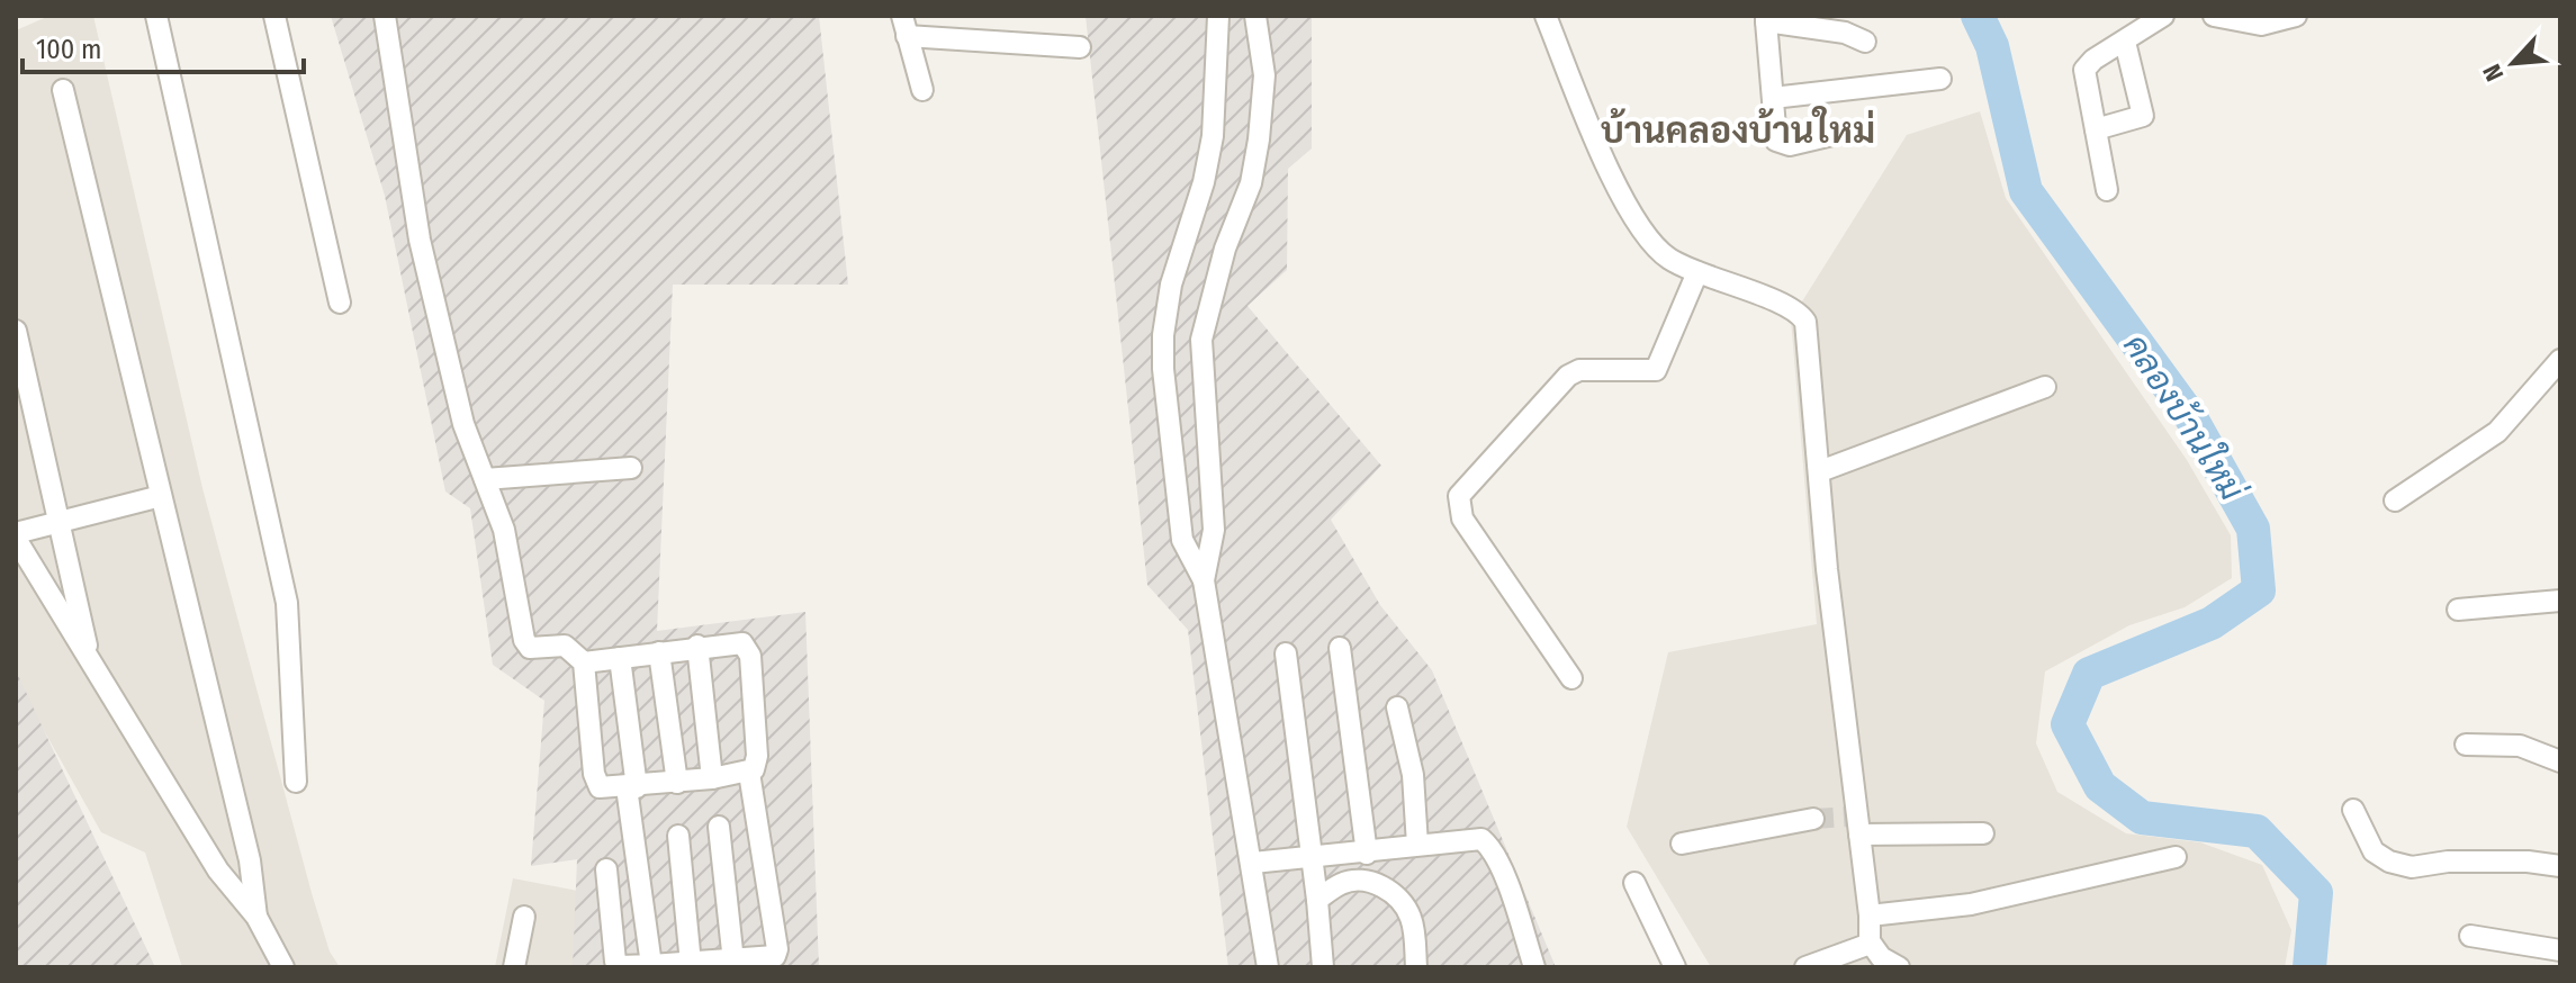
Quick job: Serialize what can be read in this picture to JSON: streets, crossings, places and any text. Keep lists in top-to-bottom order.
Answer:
{
  "districts": ["บ้านคลองบ้านใหม่"],
  "water": ["คลองบ้านใหม่"],
  "scale_bar": "100 m",
  "north": "bottom left"
}
